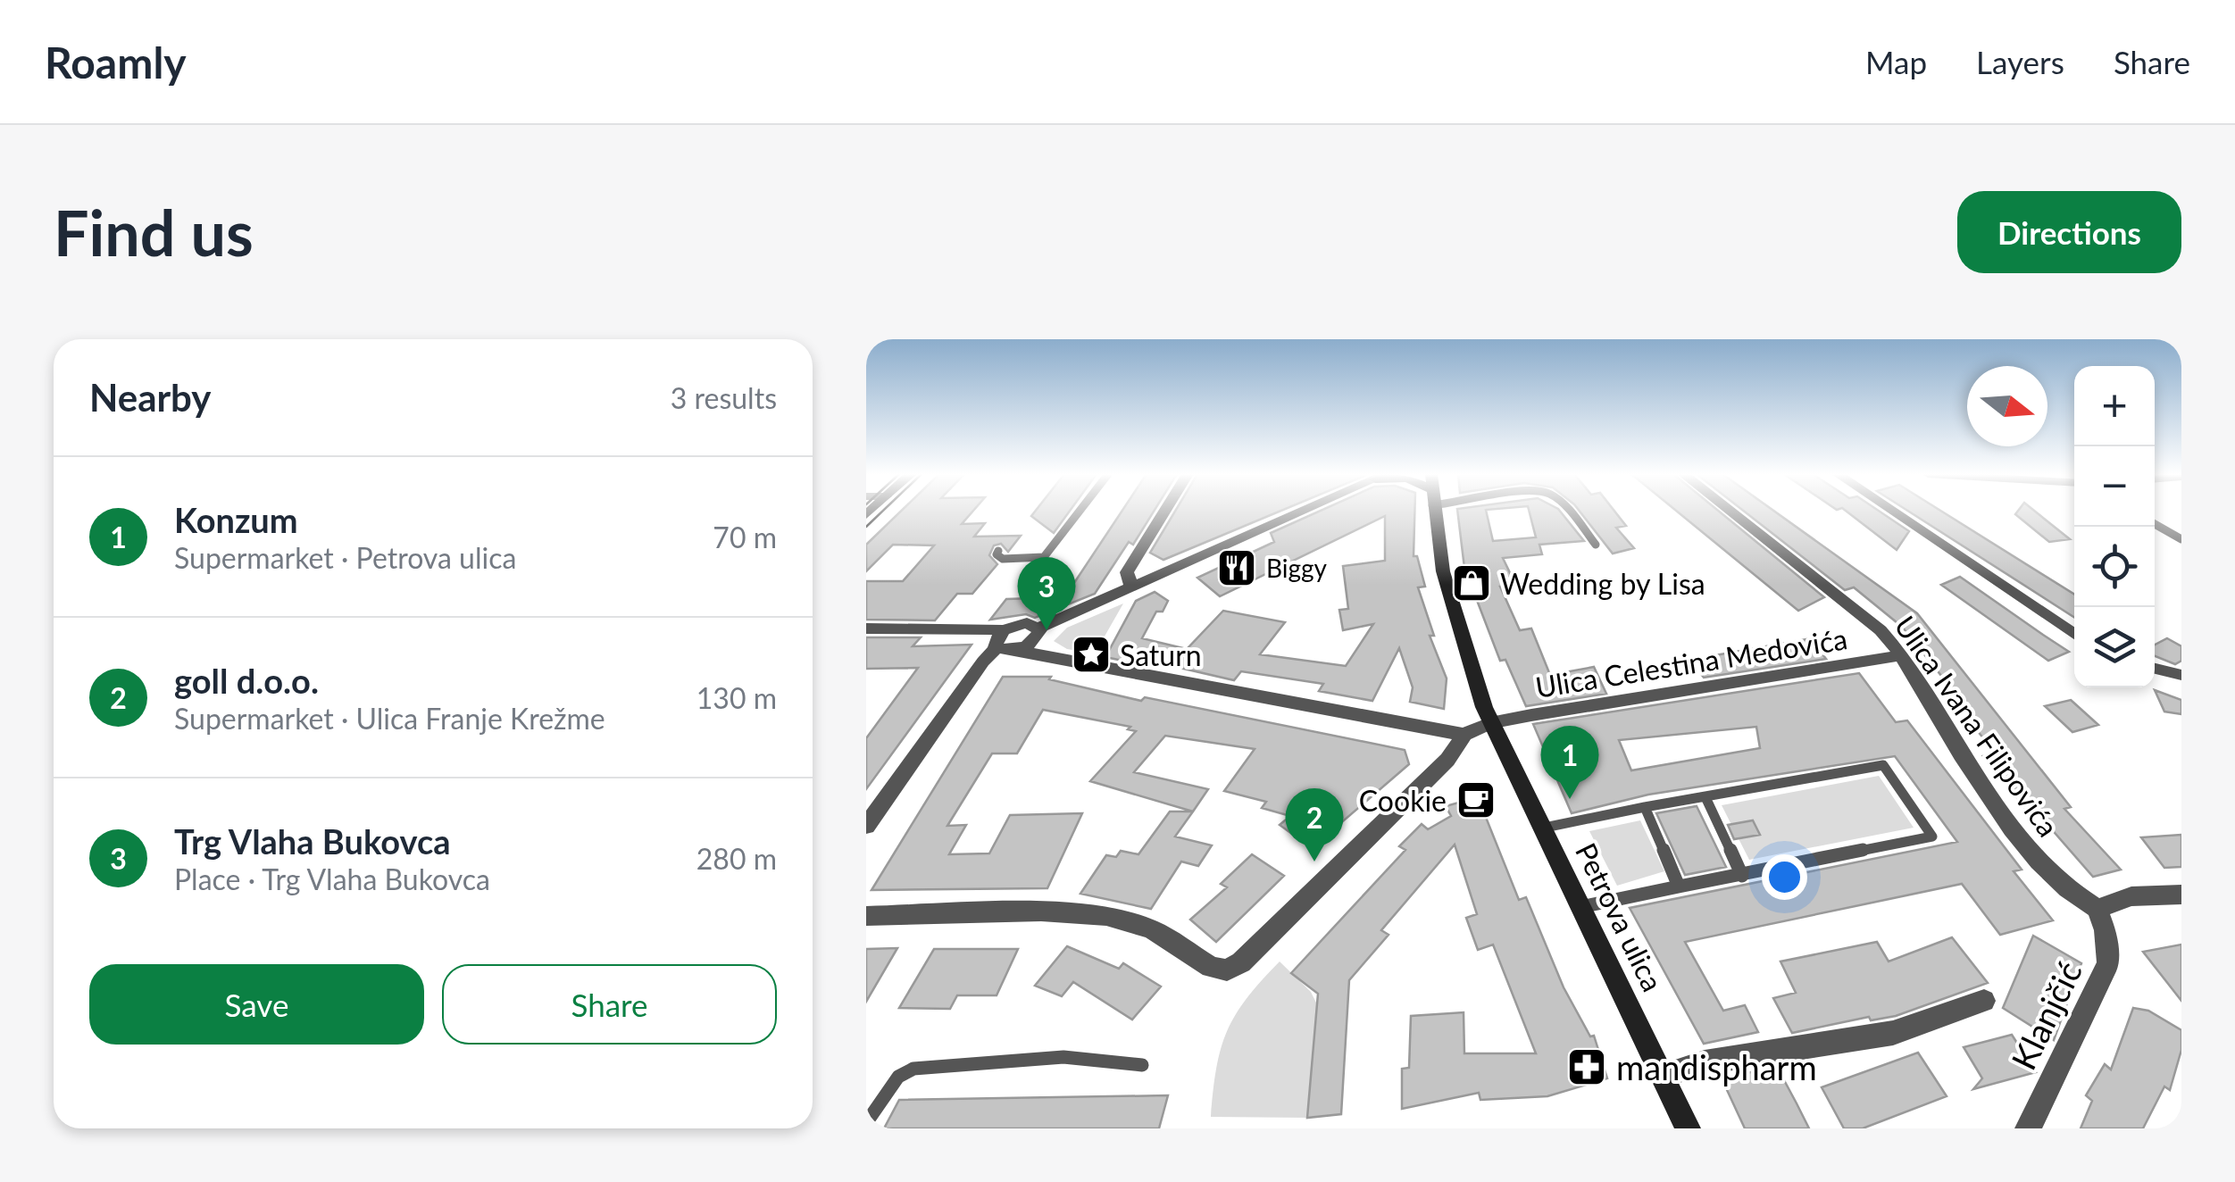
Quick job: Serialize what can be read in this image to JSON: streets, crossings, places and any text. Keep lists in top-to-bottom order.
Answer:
{
  "streets": {
    "street": [
      "Ulica Celestina Medovića",
      "Ulica Ivana Filipovića",
      "Petrova ulica",
      "Klanjčić"
    ]
  },
  "crossings": [
    ["Ulica Celestina Medovića", "Ulica Ivana Filipovića"],
    ["Ulica Celestina Medovića", "Petrova ulica"],
    ["Ulica Ivana Filipovića", "Klanjčić"]
  ],
  "places": {
    "restaurant": ["Biggy"],
    "shop": ["Wedding by Lisa"],
    "place": ["Saturn"],
    "cafe": ["Cookie"],
    "pharmacy": ["mandispharm"]
  },
  "north": "right",
  "page": {
    "header": "Roamly",
    "nav": ["Map", "Layers", "Share"],
    "buttons": [
      "Directions",
      ["Save", "Share"]
    ],
    "title": "Find us",
    "heading": ["Nearby", "3 results"],
    "map_buttons": ["+", "−"],
    "list": [
      {
        "mark": "1",
        "name": "Konzum",
        "note": "Supermarket · Petrova ulica",
        "value": "70 m"
      },
      {
        "mark": "2",
        "name": "goll d.o.o.",
        "note": "Supermarket · Ulica Franje Krežme",
        "value": "130 m"
      },
      {
        "mark": "3",
        "name": "Trg Vlaha Bukovca",
        "note": "Place · Trg Vlaha Bukovca",
        "value": "280 m"
      }
    ],
    "pins": ["3", "1", "2"]
  }
}
